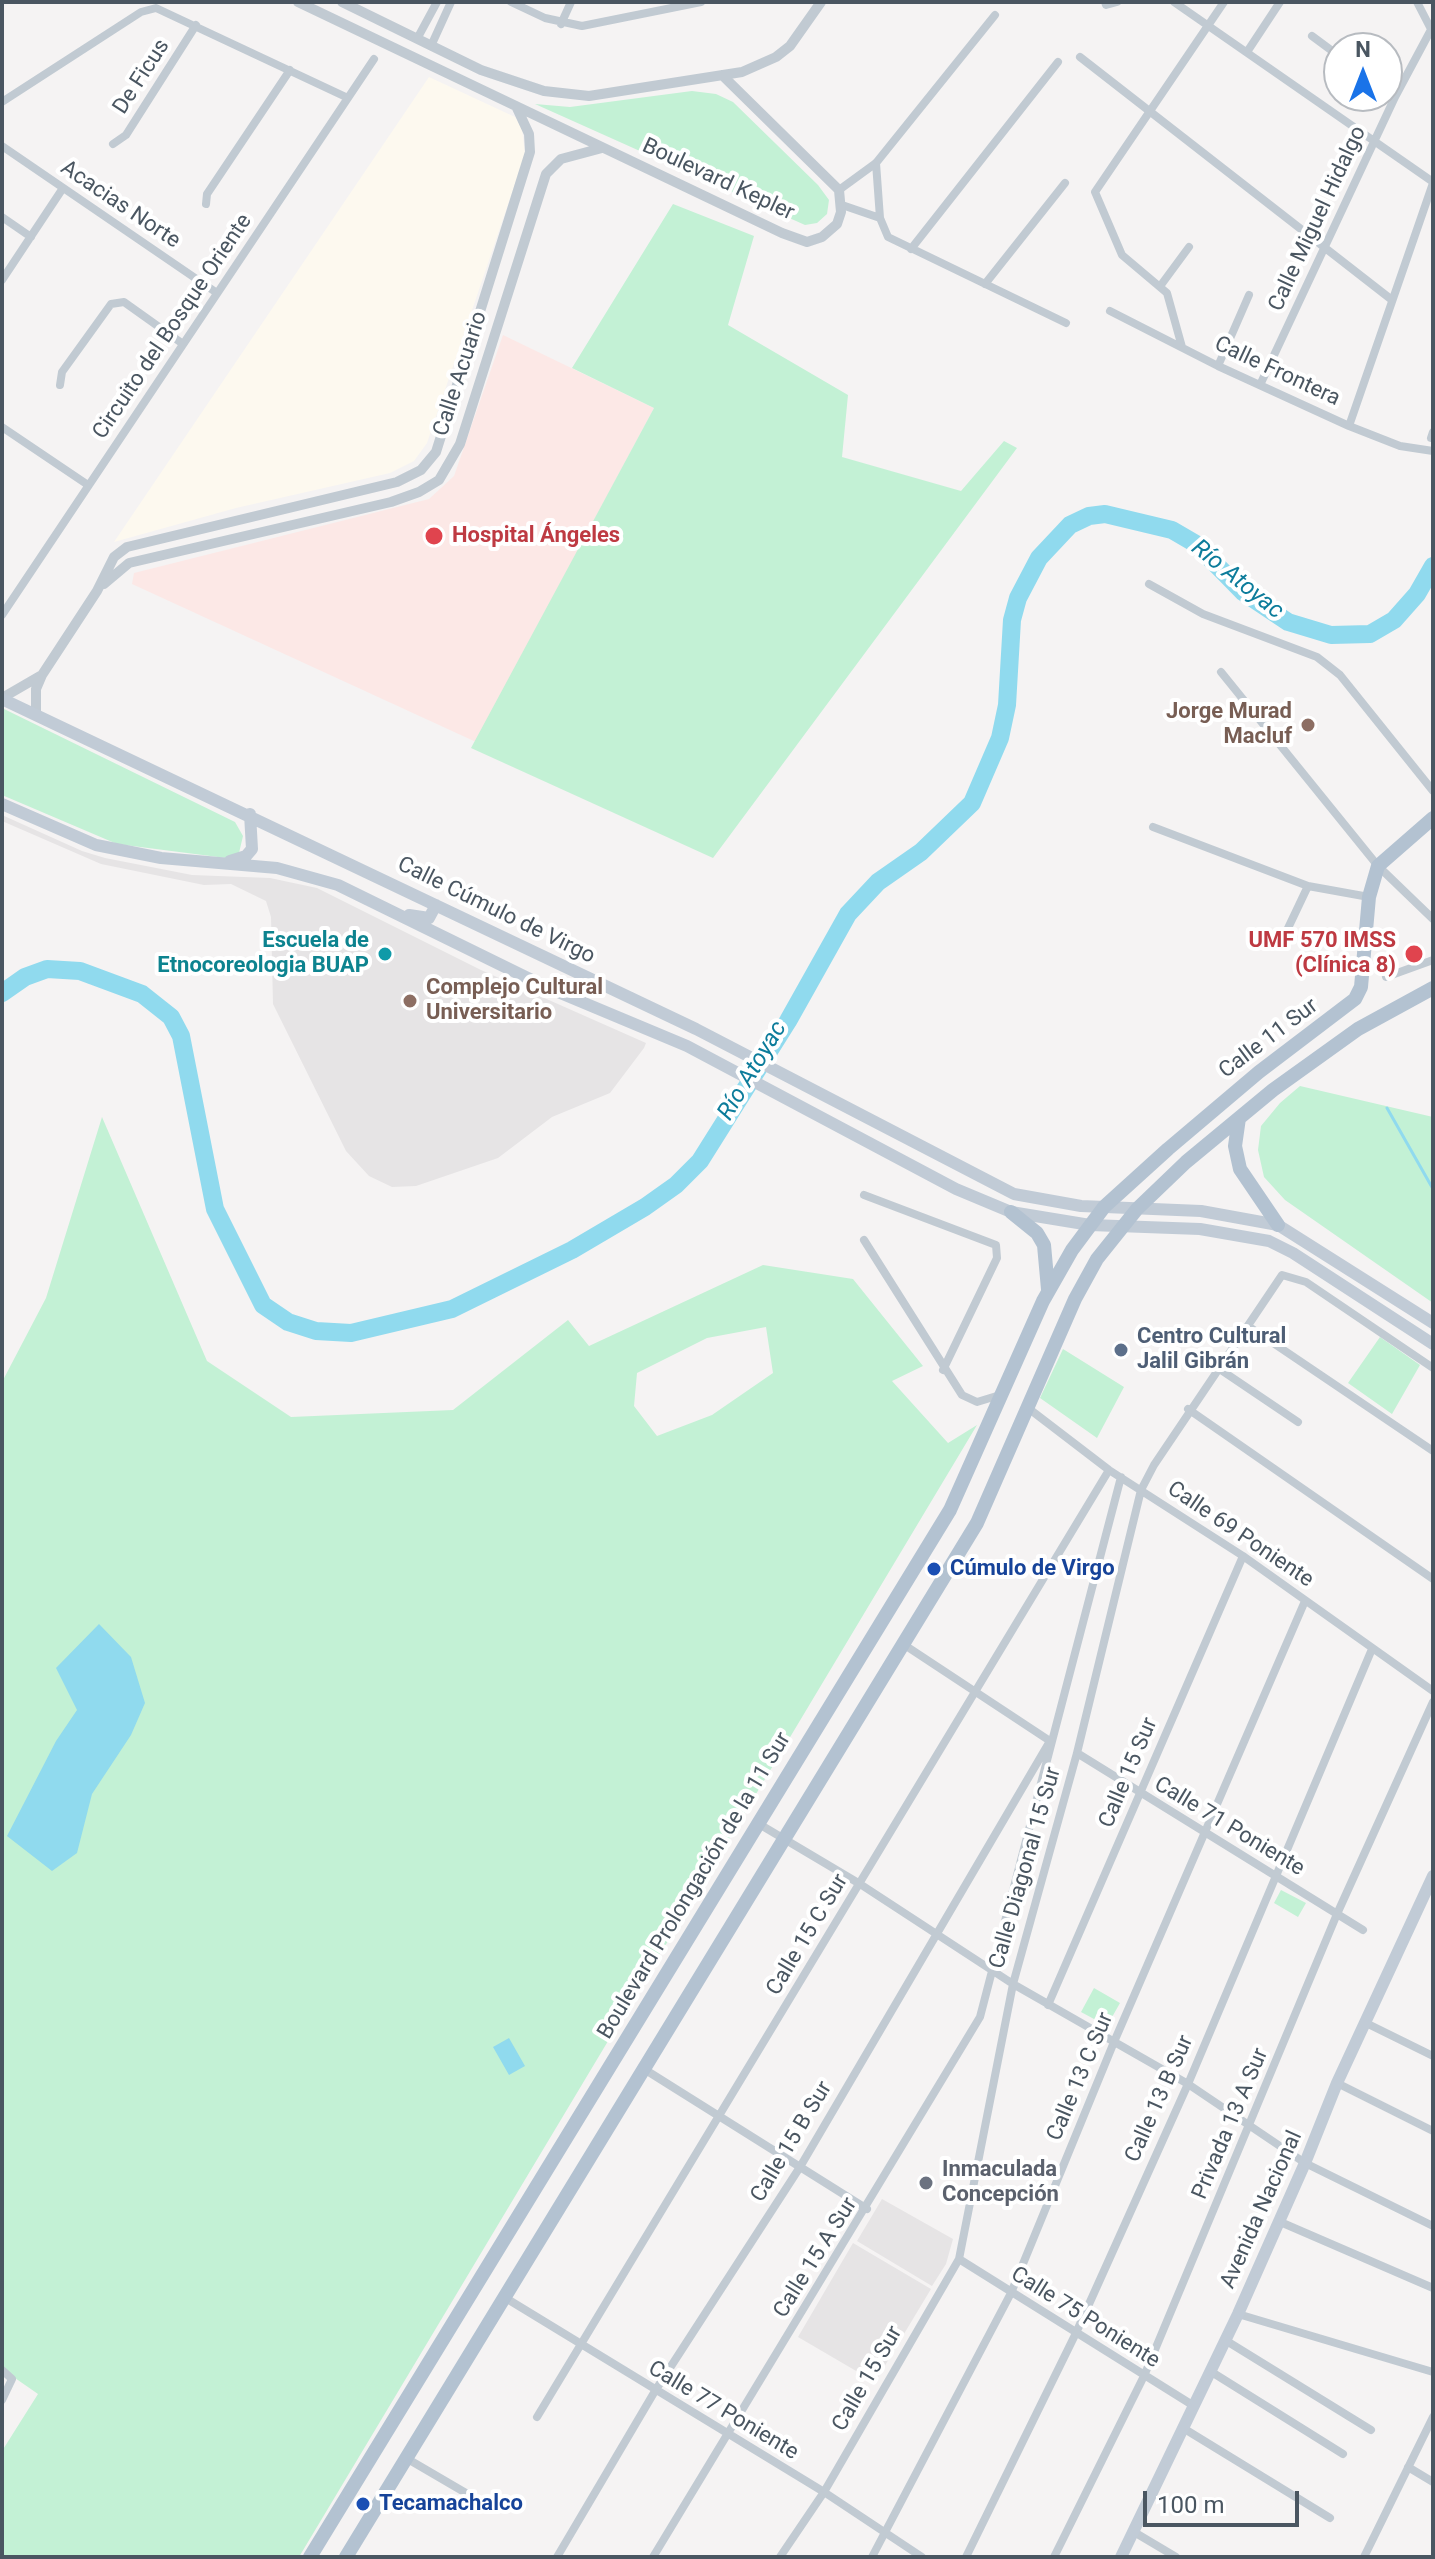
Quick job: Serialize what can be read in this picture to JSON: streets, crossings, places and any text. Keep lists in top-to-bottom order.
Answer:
{
  "streets": {
    "main road": [
      "Calle Cúmulo de Virgo",
      "Calle 11 Sur",
      "Boulevard Prolongación de la 11 Sur",
      "Avenida Nacional"
    ],
    "street": [
      "De Ficus",
      "Boulevard Kepler",
      "Acacias Norte",
      "Calle Miguel Hidalgo",
      "Circuito del Bosque Oriente",
      "Calle Frontera",
      "Calle Acuario",
      "Calle 69 Poniente",
      "Calle 15 Sur",
      "Calle 71 Poniente",
      "Calle Diagonal 15 Sur",
      "Calle 15 C Sur",
      "Calle 13 C Sur",
      "Calle 13 B Sur",
      "Privada 13 A Sur",
      "Calle 15 B Sur",
      "Calle 15 A Sur",
      "Calle 75 Poniente",
      "Calle 77 Poniente"
    ]
  },
  "crossings": [
    ["Boulevard Kepler", "Calle Acuario"],
    ["Acacias Norte", "Circuito del Bosque Oriente"],
    ["Calle Miguel Hidalgo", "Calle Frontera"],
    ["Calle Acuario", "Calle Cúmulo de Virgo"],
    ["Calle Cúmulo de Virgo", "Calle 11 Sur"],
    ["Calle Cúmulo de Virgo", "Boulevard Prolongación de la 11 Sur"],
    ["Calle 11 Sur", "Boulevard Prolongación de la 11 Sur"],
    ["Calle 69 Poniente", "Calle 15 Sur"],
    ["Calle 69 Poniente", "Calle Diagonal 15 Sur"],
    ["Calle 69 Poniente", "Calle 15 C Sur"],
    ["Calle 69 Poniente", "Calle 13 C Sur"],
    ["Calle 69 Poniente", "Calle 13 B Sur"],
    ["Calle 15 Sur", "Calle 71 Poniente"],
    ["Calle 15 Sur", "Calle Diagonal 15 Sur"],
    ["Calle 15 Sur", "Calle 75 Poniente"],
    ["Calle 15 Sur", "Calle 77 Poniente"],
    ["Calle 71 Poniente", "Calle Diagonal 15 Sur"],
    ["Calle 71 Poniente", "Calle 13 C Sur"],
    ["Calle 71 Poniente", "Calle 13 B Sur"],
    ["Calle 71 Poniente", "Privada 13 A Sur"],
    ["Calle Diagonal 15 Sur", "Calle 15 B Sur"],
    ["Calle Diagonal 15 Sur", "Calle 15 A Sur"],
    ["Calle Diagonal 15 Sur", "Calle 75 Poniente"],
    ["Calle 15 C Sur", "Calle 77 Poniente"],
    ["Calle 13 C Sur", "Calle 75 Poniente"],
    ["Calle 13 C Sur", "Calle 77 Poniente"],
    ["Calle 13 B Sur", "Calle 75 Poniente"],
    ["Privada 13 A Sur", "Calle 75 Poniente"],
    ["Calle 15 B Sur", "Calle 77 Poniente"],
    ["Avenida Nacional", "Calle 75 Poniente"],
    ["Calle 15 A Sur", "Calle 77 Poniente"]
  ],
  "water": ["Río Atoyac"],
  "places": [
    "Hospital Ángeles",
    "Jorge Murad Macluf",
    "Escuela de Etnocoreologia BUAP",
    "UMF 570 IMSS (Clínica 8)",
    "Complejo Cultural Universitario",
    "Centro Cultural Jalil Gibrán",
    "Cúmulo de Virgo",
    "Inmaculada Concepción",
    "Tecamachalco"
  ],
  "scale_bar": "100 m",
  "north": "top"
}
